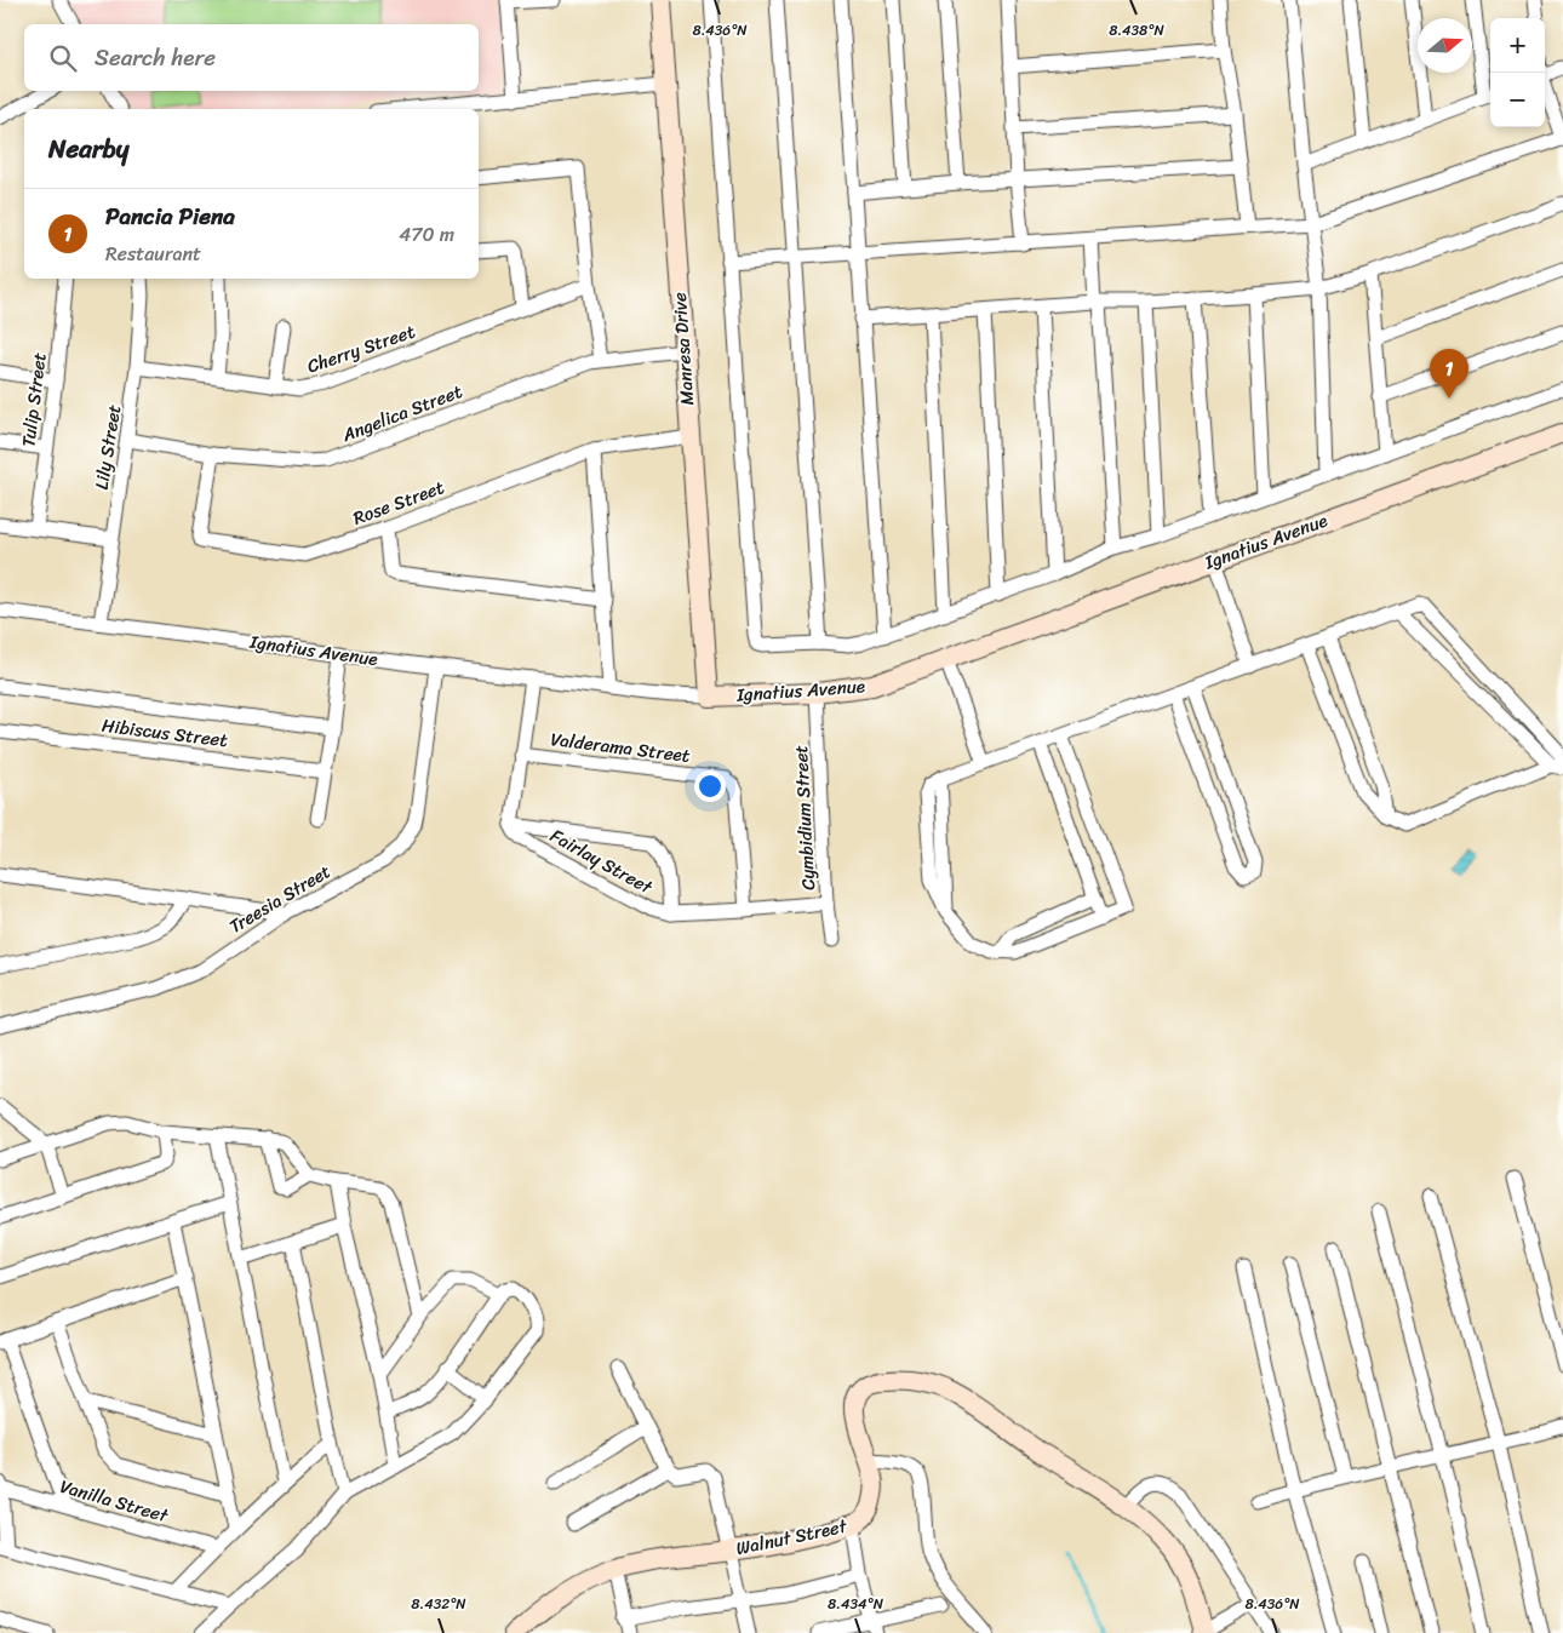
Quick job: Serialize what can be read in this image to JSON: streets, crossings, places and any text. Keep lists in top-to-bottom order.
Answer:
{
  "streets": {
    "street": [
      "Cherry Street",
      "Manresa Drive",
      "Tulip Street",
      "Angelica Street",
      "Lily Street",
      "Rose Street",
      "Ignatius Avenue",
      "Hibiscus Street",
      "Valderama Street",
      "Cymbidium Street",
      "Fairlay Street",
      "Treesia Street",
      "Vanilla Street",
      "Walnut Street"
    ]
  },
  "crossings": [
    ["Cherry Street", "Lily Street"],
    ["Manresa Drive", "Angelica Street"],
    ["Manresa Drive", "Rose Street"],
    ["Manresa Drive", "Ignatius Avenue"],
    ["Angelica Street", "Lily Street"],
    ["Angelica Street", "Rose Street"],
    ["Lily Street", "Ignatius Avenue"],
    ["Ignatius Avenue", "Cymbidium Street"],
    ["Ignatius Avenue", "Treesia Street"],
    ["Valderama Street", "Fairlay Street"],
    ["Cymbidium Street", "Fairlay Street"]
  ],
  "north": "right",
  "page": {
    "map_buttons": ["+", "−"],
    "search": "Search here",
    "heading": "Nearby",
    "list": [
      {
        "mark": "1",
        "name": "Pancia Piena",
        "note": "Restaurant",
        "value": "470 m"
      }
    ],
    "pins": "1"
  },
  "coordinates": [
    "8.436°N",
    "8.438°N",
    "8.432°N",
    "8.434°N"
  ]
}
